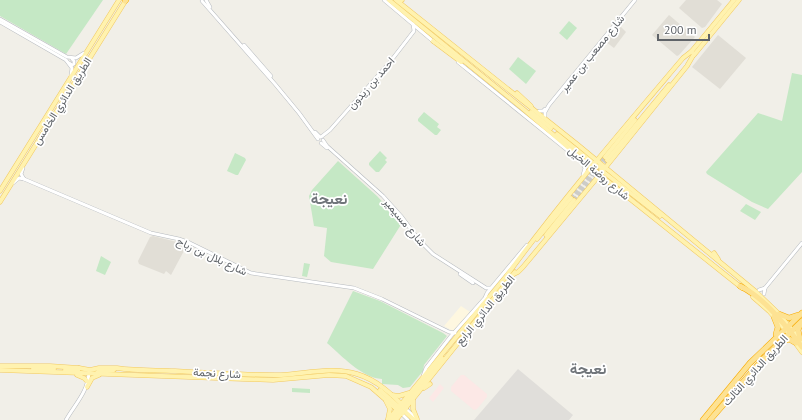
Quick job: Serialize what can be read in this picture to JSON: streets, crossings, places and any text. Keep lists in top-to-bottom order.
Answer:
{
  "streets": {
    "highway": ["الطريق الدائري الثالث"],
    "main road": [
      "الطريق الدائري الخامس",
      "شارع روضة الخيل",
      "الطريق الدائري الرابع",
      "شارع نجمة"
    ],
    "street": [
      "شارع مصعب بن عمير",
      "احمد بن زيدون",
      "شارع مسيمير",
      "شارع بلال بن رباح"
    ]
  },
  "crossings": [
    ["شارع مصعب بن عمير", "شارع روضة الخيل"],
    ["احمد بن زيدون", "شارع روضة الخيل"],
    ["احمد بن زيدون", "شارع مسيمير"],
    ["شارع روضة الخيل", "الطريق الدائري الثالث"],
    ["شارع مسيمير", "الطريق الدائري الرابع"],
    ["شارع بلال بن رباح", "الطريق الدائري الرابع"],
    ["الطريق الدائري الرابع", "شارع نجمة"]
  ],
  "districts": ["نعيجة", "نعيجة"],
  "scale_bar": "200 m"
}
